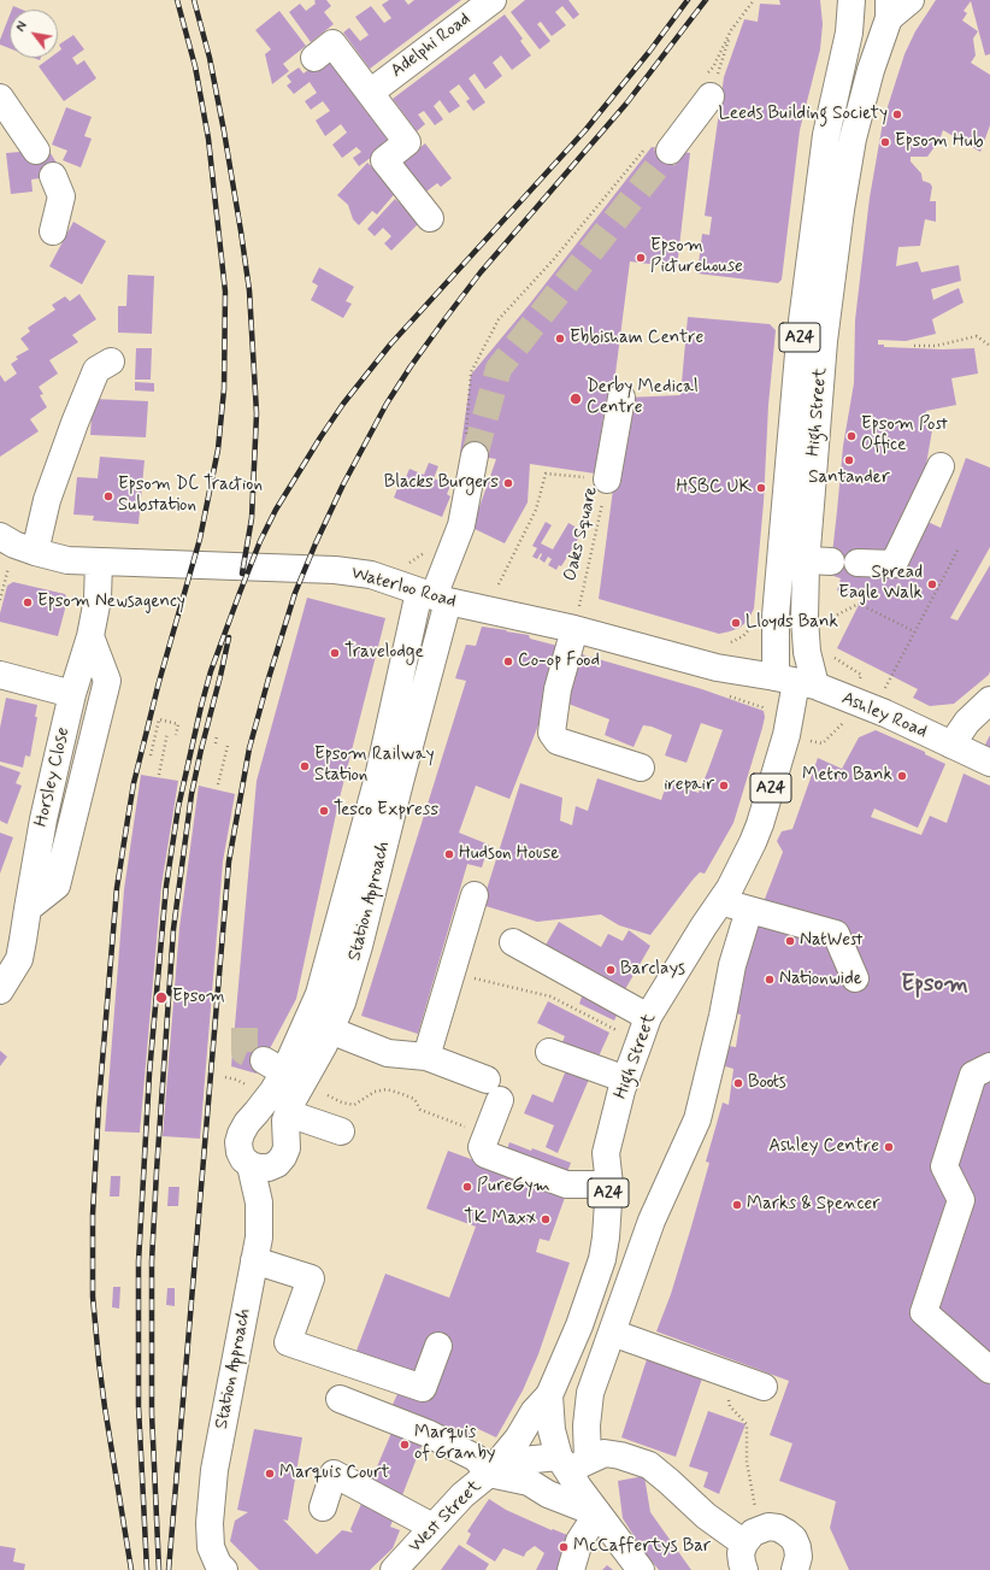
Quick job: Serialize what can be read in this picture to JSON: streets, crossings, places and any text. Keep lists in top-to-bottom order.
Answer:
{
  "streets": {
    "main road": [
      "Adelphi Road",
      "A24",
      "High Street",
      "Waterloo Road",
      "Ashley Road",
      "Horsley Close",
      "Station Approach",
      "West Street"
    ],
    "path": ["Oaks Square"]
  },
  "crossings": [
    ["A24", "High Street"],
    ["A24", "West Street"],
    ["High Street", "Waterloo Road"],
    ["High Street", "Ashley Road"],
    ["High Street", "West Street"],
    ["Oaks Square", "Waterloo Road"],
    ["Waterloo Road", "Ashley Road"],
    ["Waterloo Road", "Horsley Close"],
    ["Waterloo Road", "Station Approach"]
  ],
  "districts": ["Epsom"],
  "places": [
    "Leeds Building Society",
    "Epsom Hub",
    "Epsom Picturehouse",
    "Ebbisham Centre",
    "Derby Medical Centre",
    "Epsom Post Office",
    "Santander",
    "Blacks Burgers",
    "HSBC UK",
    "Epsom DC Traction Substation",
    "Spread Eagle Walk",
    "Epsom Newsagency",
    "Lloyds Bank",
    "Travelodge",
    "Co-op Food",
    "Epsom Railway Station",
    "Metro Bank",
    "irepair",
    "Tesco Express",
    "Hudson House",
    "NatWest",
    "Barclays",
    "Nationwide",
    "Epsom",
    "Boots",
    "Ashley Centre",
    "PureGym",
    "Marks & Spencer",
    "TK Maxx",
    "Marquis of Granby",
    "Marquis Court",
    "McCaffertys Bar"
  ],
  "north": "top left"
}
